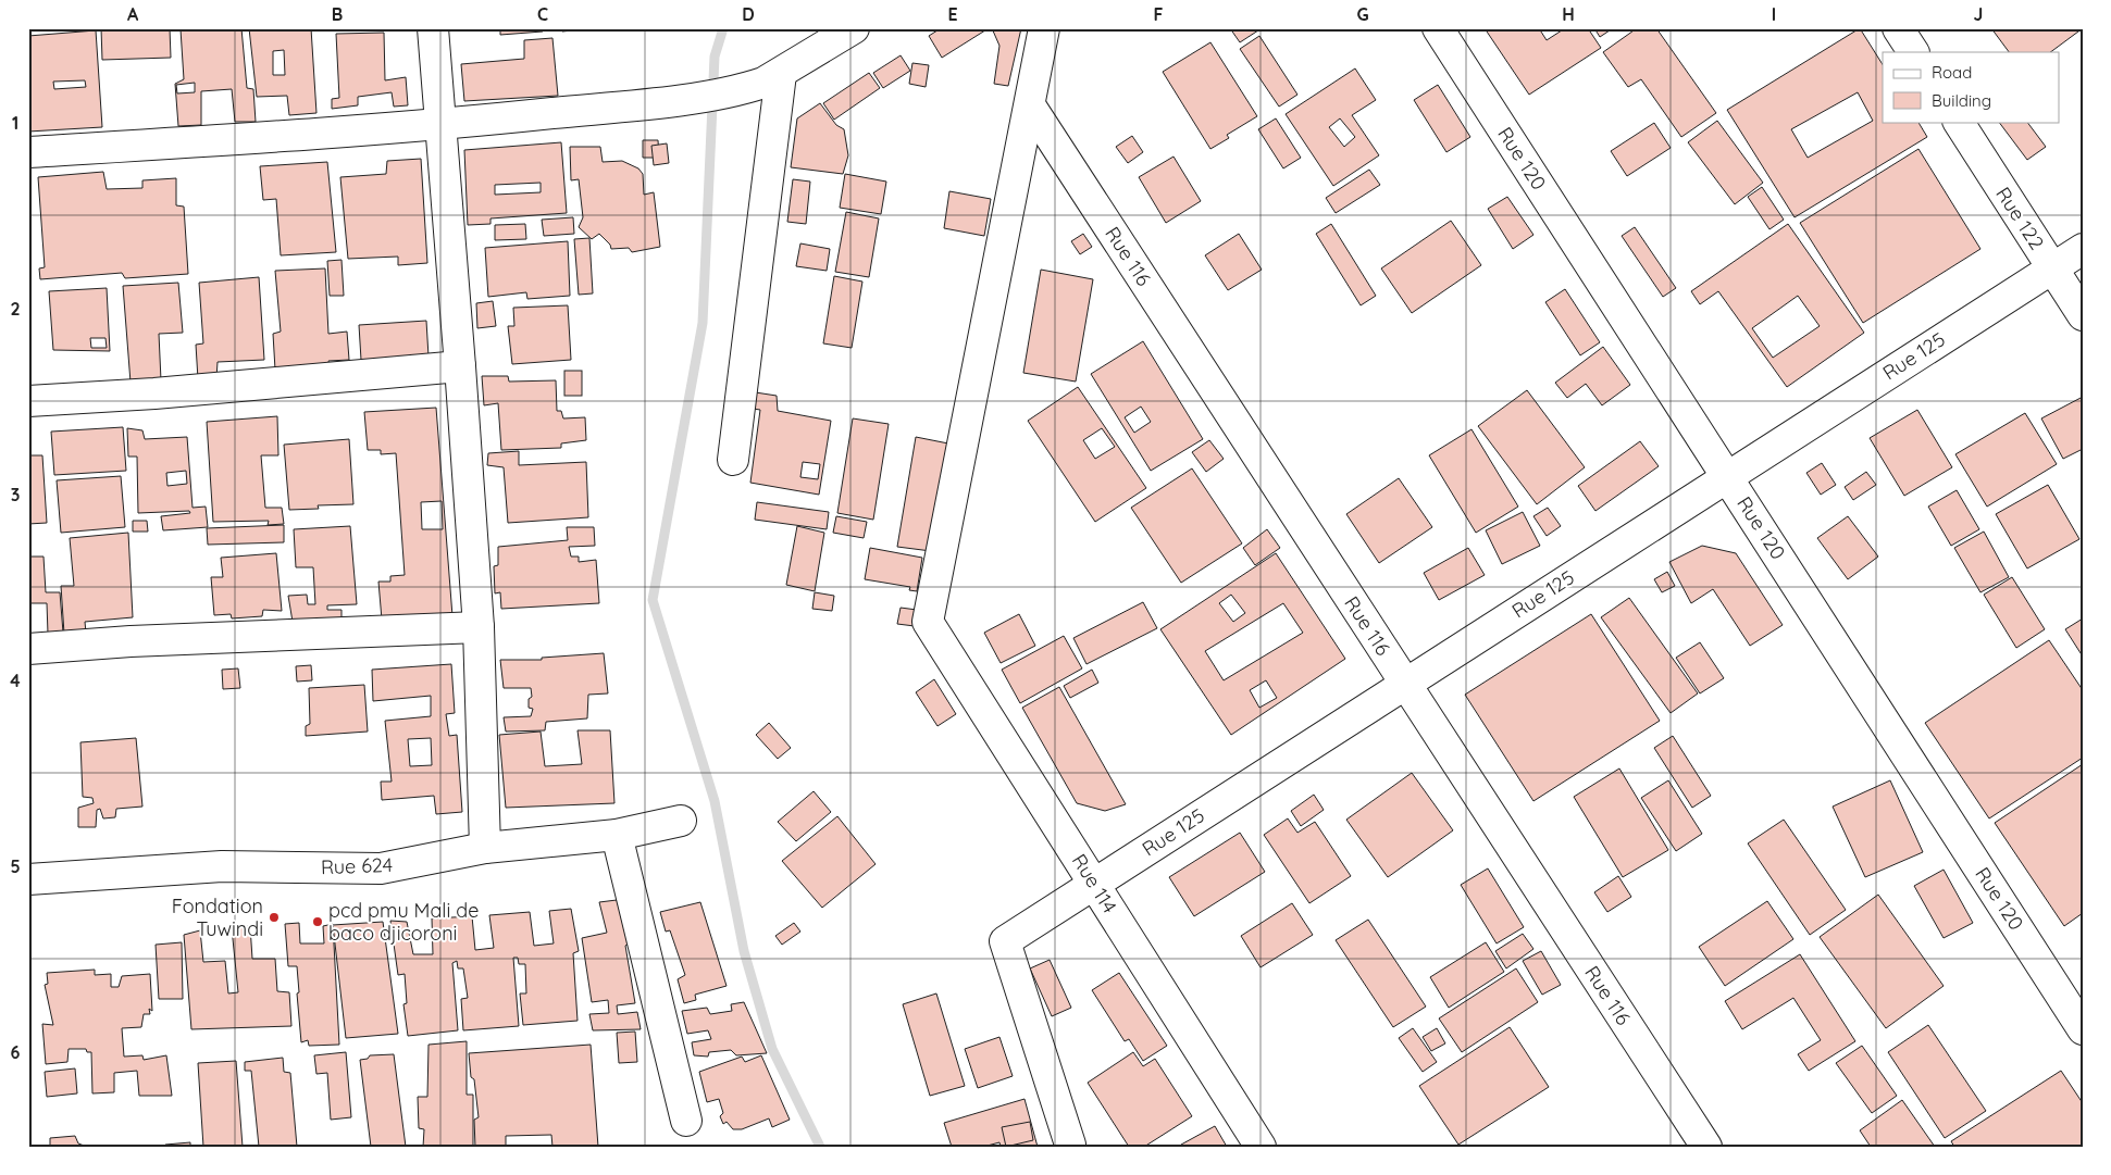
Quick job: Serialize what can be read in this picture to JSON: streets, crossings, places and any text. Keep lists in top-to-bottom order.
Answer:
{
  "streets": {
    "street": [
      "Rue 120",
      "Rue 122",
      "Rue 116",
      "Rue 125",
      "Rue 624",
      "Rue 114"
    ]
  },
  "crossings": [
    ["Rue 120", "Rue 125"],
    ["Rue 122", "Rue 125"],
    ["Rue 116", "Rue 125"],
    ["Rue 116", "Rue 114"],
    ["Rue 125", "Rue 114"]
  ],
  "places": ["Fondation Tuwindi", "pcd pmu Mali de baco djicoroni"],
  "legend": ["Road", "Building"],
  "grid": {
    "columns": [
      "A",
      "B",
      "C",
      "D",
      "E",
      "F",
      "G",
      "H",
      "I",
      "J"
    ],
    "rows": [
      "1",
      "2",
      "3",
      "4",
      "5",
      "6"
    ]
  }
}
